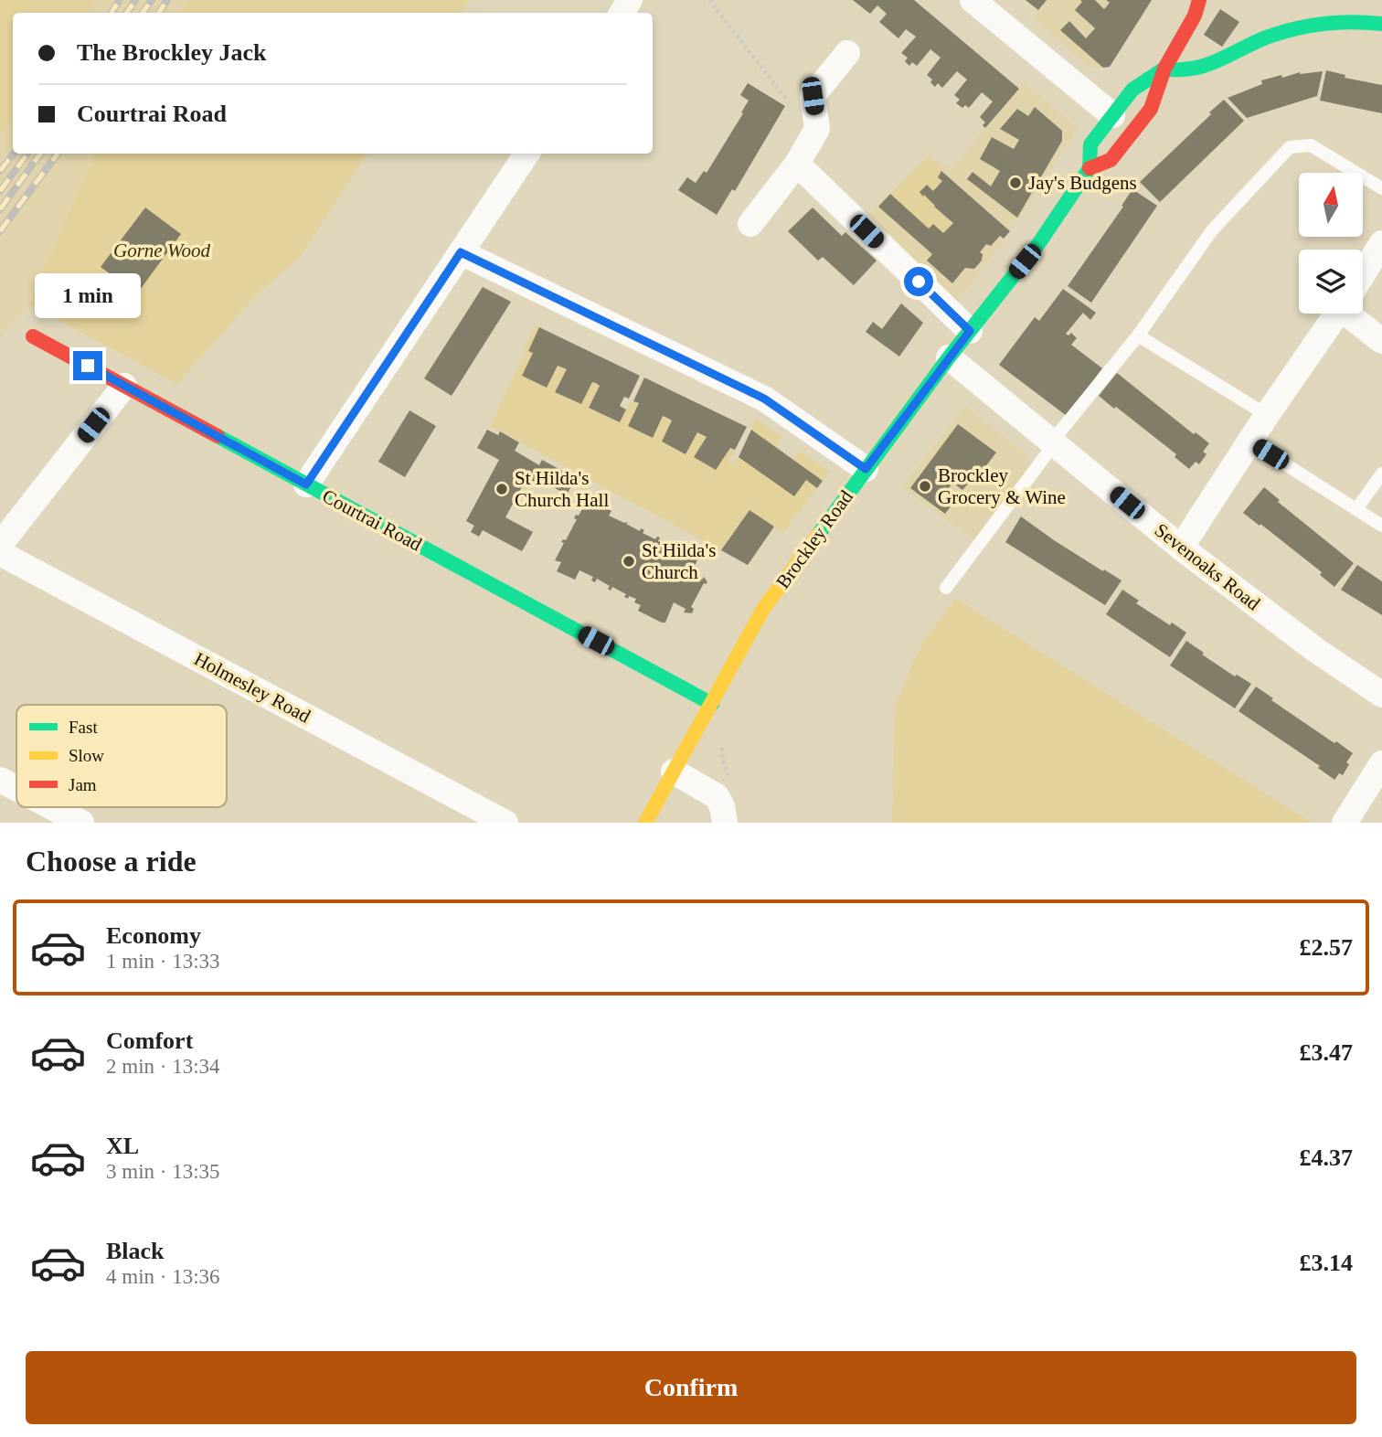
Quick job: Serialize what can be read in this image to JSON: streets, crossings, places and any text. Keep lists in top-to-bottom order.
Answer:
{
  "streets": {
    "main road": ["Courtrai Road", "Brockley Road"],
    "street": ["Sevenoaks Road", "Holmesley Road"]
  },
  "crossings": [
    ["Courtrai Road", "Brockley Road"],
    ["Brockley Road", "Sevenoaks Road"]
  ],
  "parks": ["Gorne Wood"],
  "places": [
    "Jay's Budgens",
    "Brockley Grocery & Wine",
    "St Hilda's Church Hall",
    "St Hilda's Church"
  ],
  "legend": ["Fast", "Slow", "Jam"],
  "north": "top",
  "page": {
    "banner": ["The Brockley Jack", "Courtrai Road"],
    "bubble": "1 min",
    "heading": "Choose a ride",
    "list": [
      {
        "name": "Economy",
        "note": "1 min · 13:33",
        "value": "£2.57"
      },
      {
        "name": "Comfort",
        "note": "2 min · 13:34",
        "value": "£3.47"
      },
      {
        "name": "XL",
        "note": "3 min · 13:35",
        "value": "£4.37"
      },
      {
        "name": "Black",
        "note": "4 min · 13:36",
        "value": "£3.14"
      }
    ],
    "buttons": "Confirm"
  }
}
